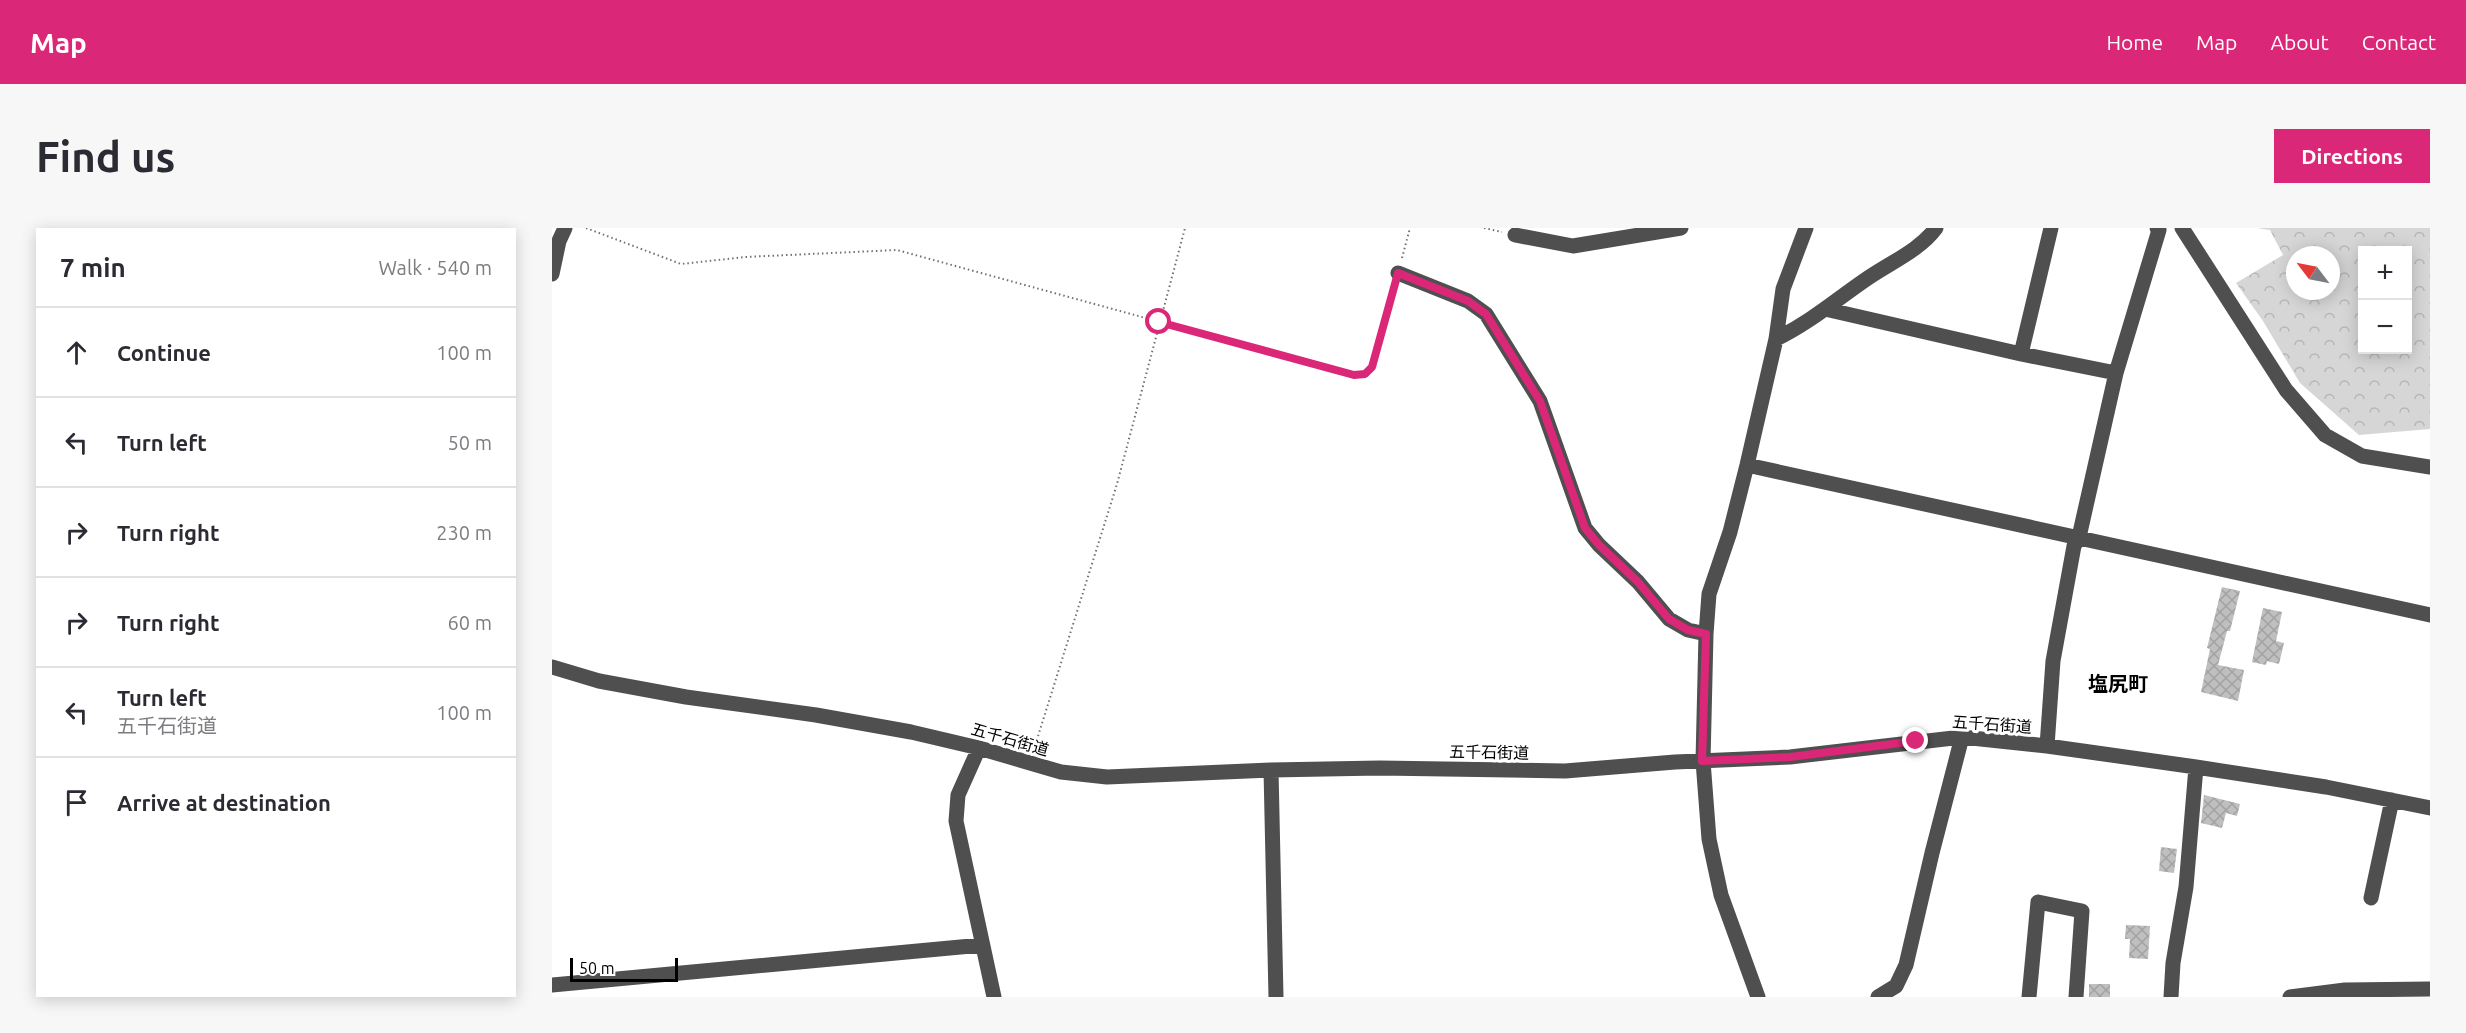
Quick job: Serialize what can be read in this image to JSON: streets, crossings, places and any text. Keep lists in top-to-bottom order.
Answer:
{
  "streets": {
    "street": ["五千石街道"]
  },
  "districts": ["塩尻町"],
  "scale_bar": "50 m",
  "north": "top left",
  "page": {
    "header": "Map",
    "nav": [
      "Home",
      "Map",
      "About",
      "Contact"
    ],
    "buttons": "Directions",
    "title": "Find us",
    "heading": ["7 min", "Walk · 540 m"],
    "map_buttons": ["+", "−"],
    "list": [
      ["Continue", "100 m"],
      ["Turn left", "50 m"],
      ["Turn right", "230 m"],
      ["Turn right", "60 m"],
      ["Turn left", "五千石街道", "100 m"],
      "Arrive at destination"
    ],
    "scale": "50 m"
  }
}
